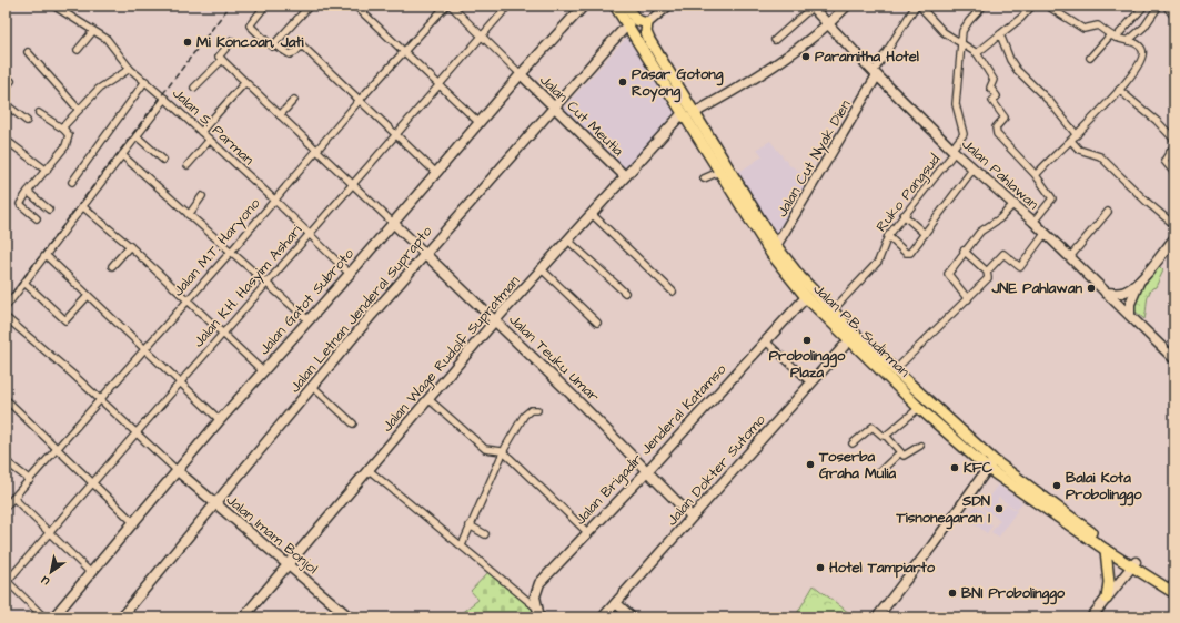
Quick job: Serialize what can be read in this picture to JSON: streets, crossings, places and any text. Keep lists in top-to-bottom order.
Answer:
{
  "streets": {
    "main road": ["Jalan P.B. Sudirman"],
    "street": [
      "Jalan Cut Meutia",
      "Jalan S. Parman",
      "Jalan Cut Nyak Dien",
      "Jalan Pahlawan",
      "Ruko Pangsud",
      "Jalan M.T. Haryono",
      "Jalan K.H. Hasyim Ashari",
      "Jalan Gatot Subroto",
      "Jalan Letnan Jenderal Suprapto",
      "Jalan Wage Rudolf Supratman",
      "Jalan Teuku Umar",
      "Jalan Brigadir Jenderal Katamso",
      "Jalan Dokter Sutomo",
      "Jalan Imam Bonjol"
    ]
  },
  "crossings": [
    ["Jalan Cut Meutia", "Jalan Gatot Subroto"],
    ["Jalan Cut Meutia", "Jalan Letnan Jenderal Suprapto"],
    ["Jalan Cut Meutia", "Jalan Wage Rudolf Supratman"],
    ["Jalan S. Parman", "Jalan M.T. Haryono"],
    ["Jalan S. Parman", "Jalan K.H. Hasyim Ashari"],
    ["Jalan S. Parman", "Jalan Gatot Subroto"],
    ["Jalan Cut Nyak Dien", "Jalan Pahlawan"],
    ["Jalan Cut Nyak Dien", "Jalan P.B. Sudirman"],
    ["Jalan Pahlawan", "Ruko Pangsud"],
    ["Ruko Pangsud", "Jalan P.B. Sudirman"],
    ["Jalan Gatot Subroto", "Jalan Teuku Umar"],
    ["Jalan Gatot Subroto", "Jalan Imam Bonjol"],
    ["Jalan Letnan Jenderal Suprapto", "Jalan P.B. Sudirman"],
    ["Jalan Letnan Jenderal Suprapto", "Jalan Teuku Umar"],
    ["Jalan Letnan Jenderal Suprapto", "Jalan Imam Bonjol"],
    ["Jalan P.B. Sudirman", "Jalan Wage Rudolf Supratman"],
    ["Jalan P.B. Sudirman", "Jalan Brigadir Jenderal Katamso"],
    ["Jalan P.B. Sudirman", "Jalan Dokter Sutomo"],
    ["Jalan Wage Rudolf Supratman", "Jalan Teuku Umar"],
    ["Jalan Wage Rudolf Supratman", "Jalan Imam Bonjol"],
    ["Jalan Teuku Umar", "Jalan Brigadir Jenderal Katamso"],
    ["Jalan Teuku Umar", "Jalan Dokter Sutomo"]
  ],
  "places": [
    "Mi Koncoan, Jati",
    "Paramitha Hotel",
    "Pasar Gotong Royong",
    "JNE Pahlawan",
    "Probolinggo Plaza",
    "Toserba Graha Mulia",
    "KFC",
    "Balai Kota Probolinggo",
    "SDN Tisnonegaran 1",
    "Hotel Tampiarto",
    "BNI Probolinggo"
  ],
  "north": "bottom left"
}
